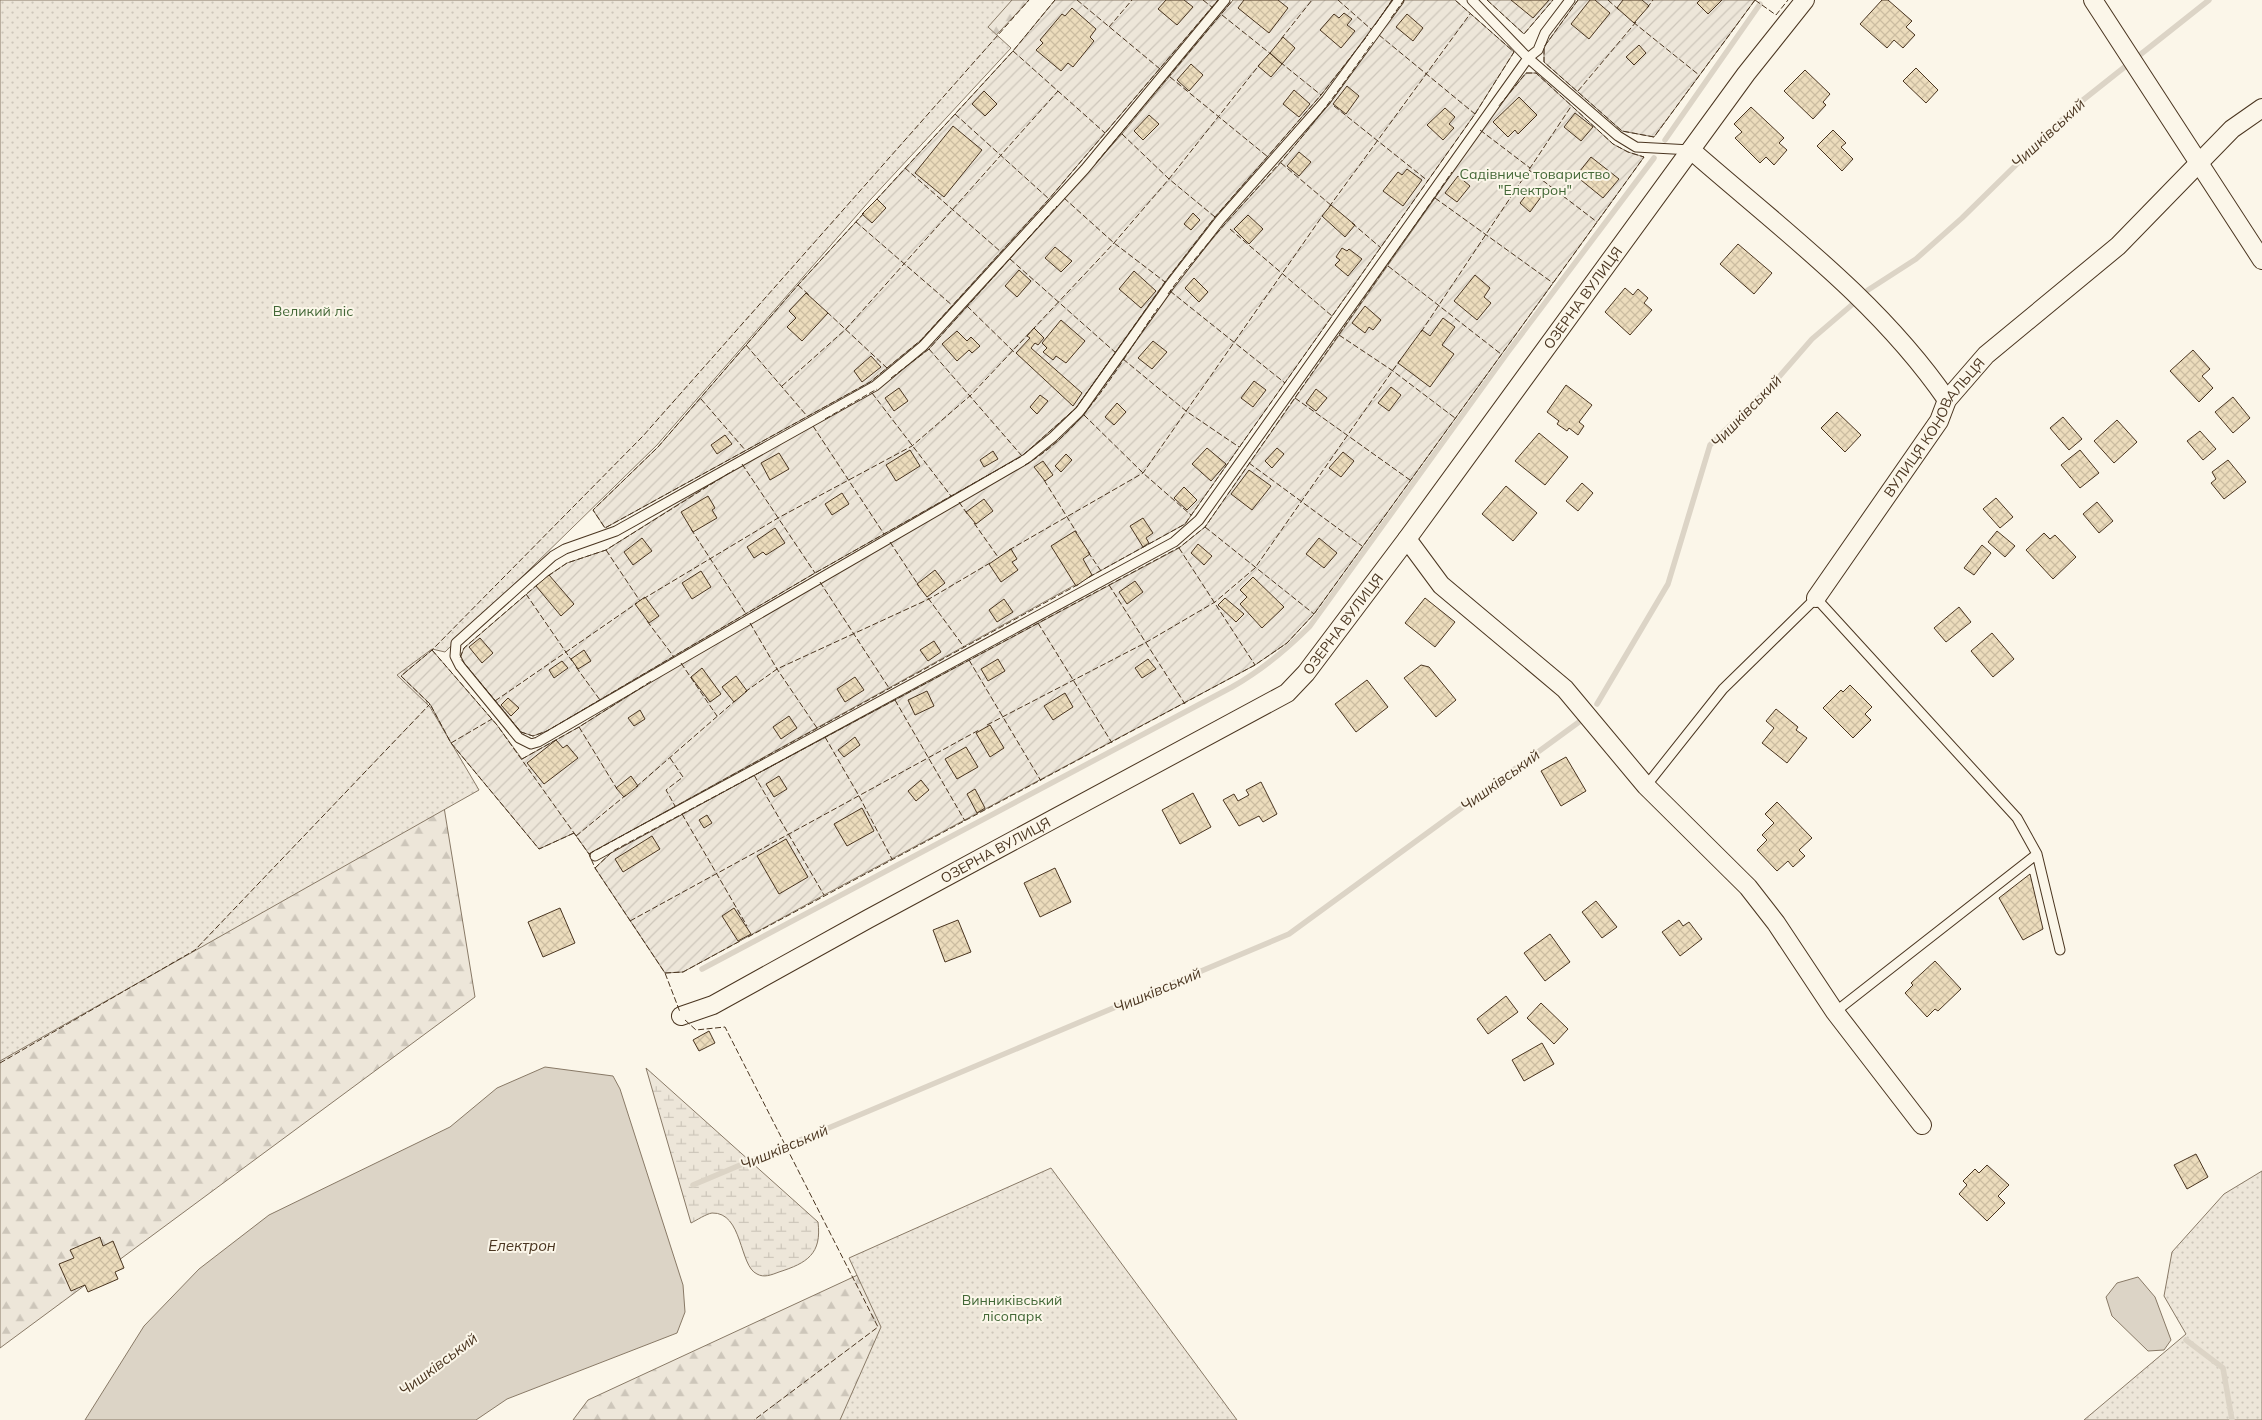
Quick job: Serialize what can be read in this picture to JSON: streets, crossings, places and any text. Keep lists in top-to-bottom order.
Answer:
{
  "streets": {
    "street": ["ОЗЕРНА ВУЛИЦЯ", "ВУЛИЦЯ КОНОВАЛЬЦЯ"]
  },
  "water": ["Чишківський", "Електрон"],
  "parks": ["Садівниче товариство \"Електрон\"", "Великий ліс", "Винниківський лісопарк"]
}
